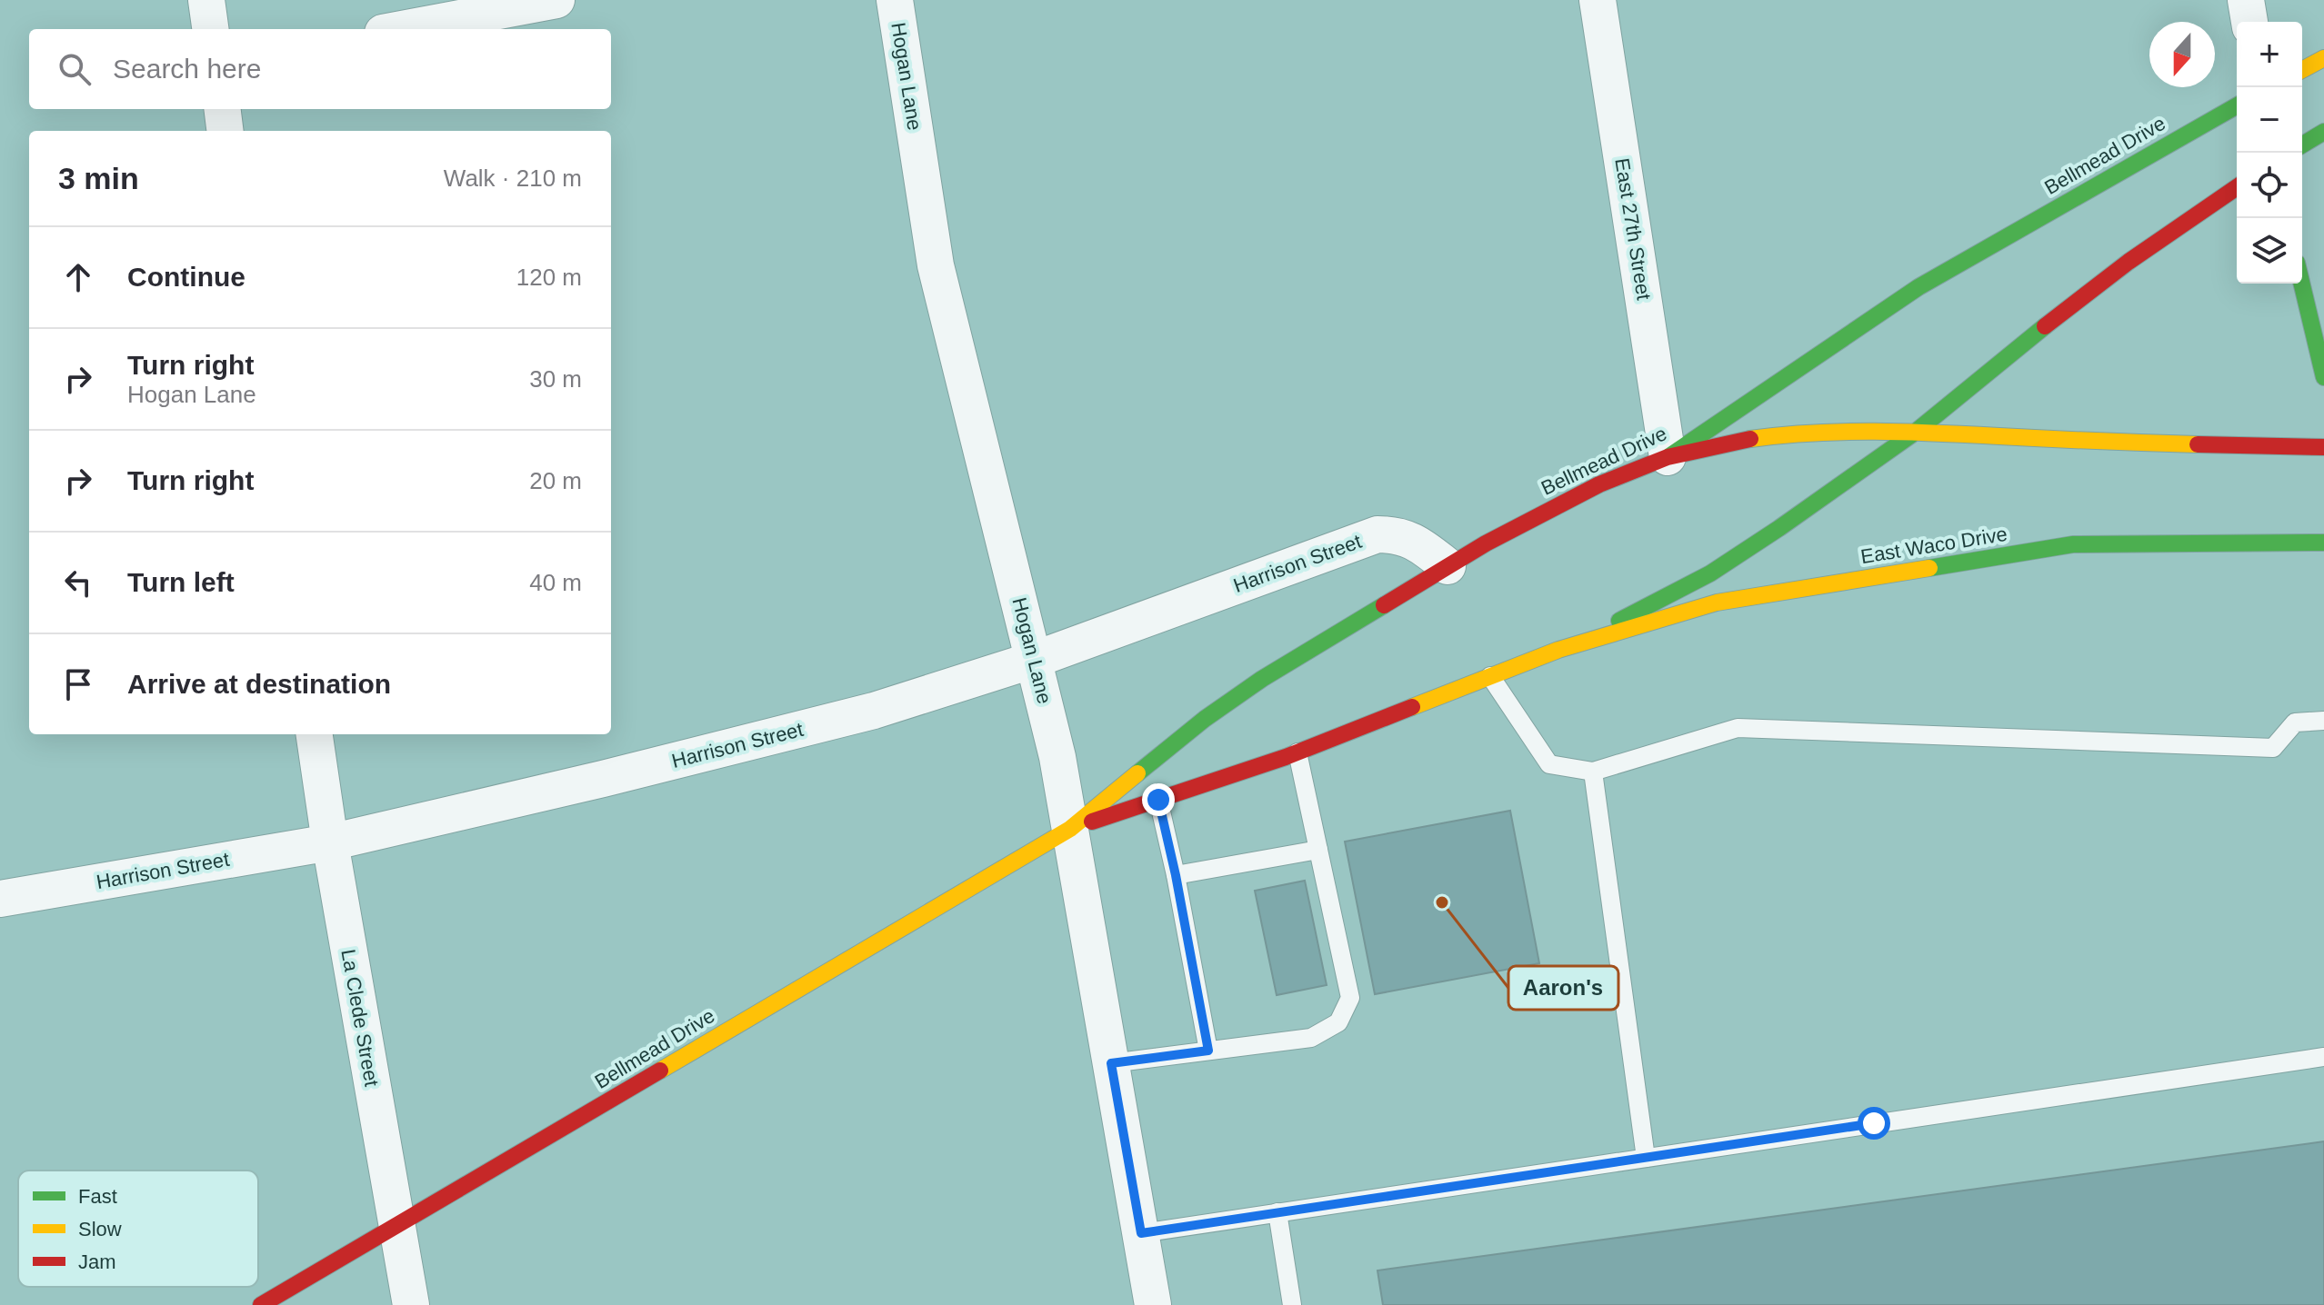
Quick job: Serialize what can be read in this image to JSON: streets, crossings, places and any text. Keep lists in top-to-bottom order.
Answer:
{
  "streets": {
    "main road": ["Bellmead Drive", "East Waco Drive"],
    "street": [
      "Hogan Lane",
      "East 27th Street",
      "Harrison Street",
      "La Clede Street"
    ]
  },
  "crossings": [
    ["Hogan Lane", "Bellmead Drive"],
    ["Hogan Lane", "Harrison Street"],
    ["Bellmead Drive", "East 27th Street"],
    ["Bellmead Drive", "East Waco Drive"],
    ["Bellmead Drive", "Harrison Street"],
    ["Bellmead Drive", "La Clede Street"],
    ["Harrison Street", "La Clede Street"]
  ],
  "places": ["Aaron's"],
  "legend": ["Fast", "Slow", "Jam"],
  "north": "bottom",
  "page": {
    "map_buttons": ["+", "−"],
    "search": "Search here",
    "heading": ["3 min", "Walk · 210 m"],
    "list": [
      ["Continue", "120 m"],
      ["Turn right", "Hogan Lane", "30 m"],
      ["Turn right", "20 m"],
      ["Turn left", "40 m"],
      "Arrive at destination"
    ]
  }
}
